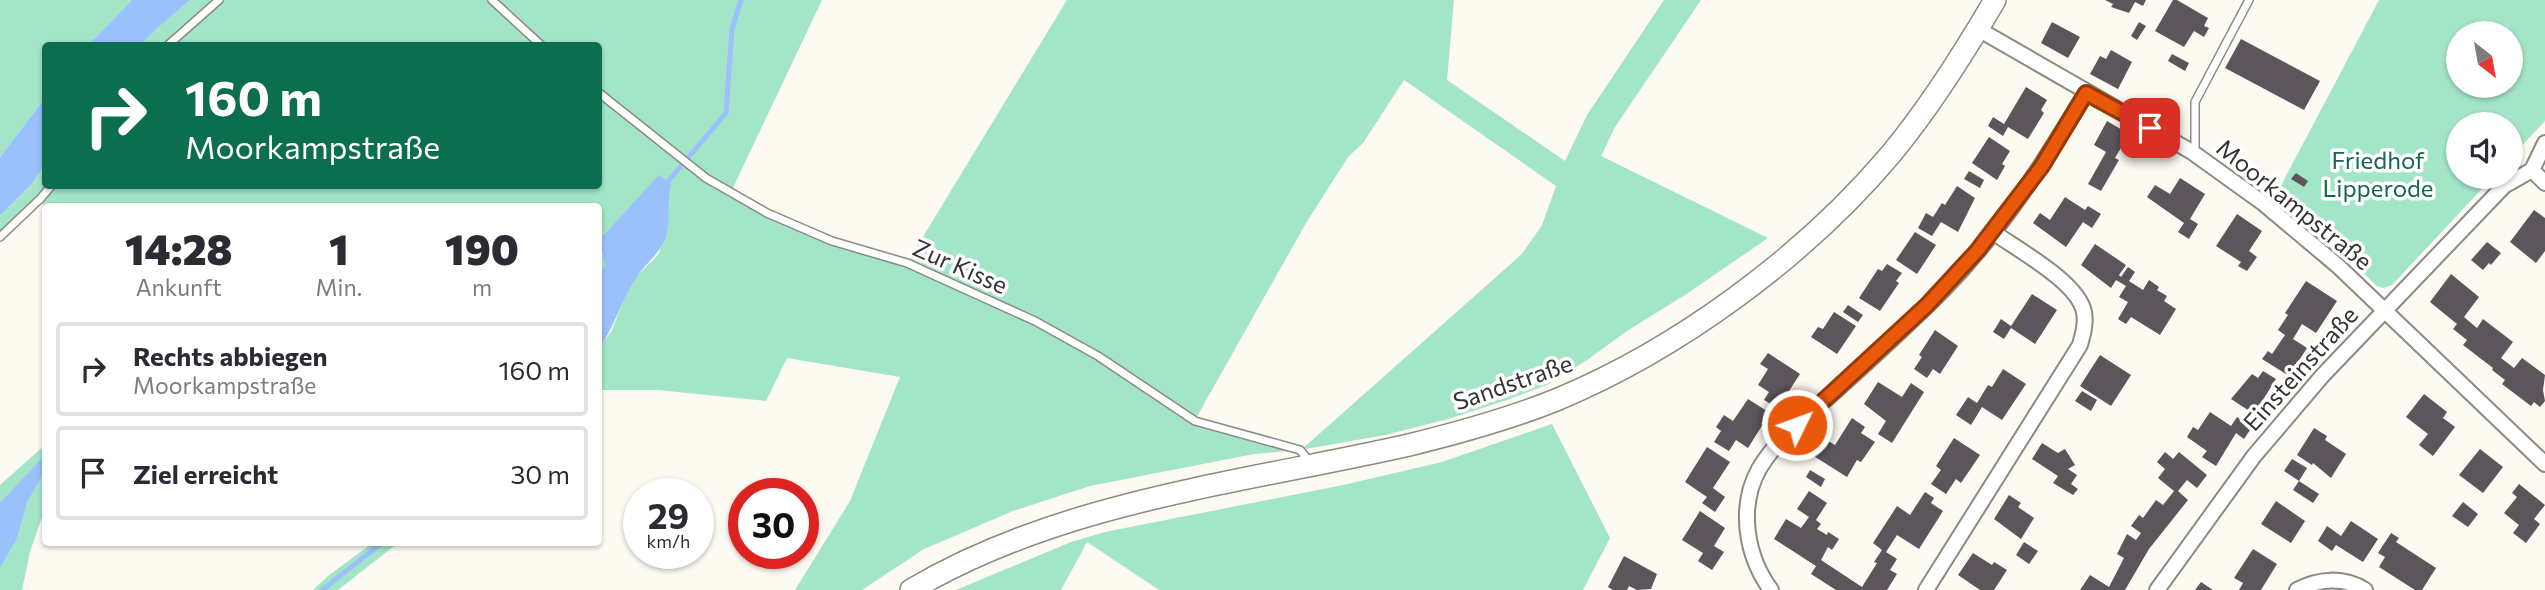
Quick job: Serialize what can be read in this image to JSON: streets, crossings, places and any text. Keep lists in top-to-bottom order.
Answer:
{
  "streets": {
    "main road": ["Sandstraße"],
    "street": ["Moorkampstraße", "Einsteinstraße"],
    "lane": ["Zur Kisse"]
  },
  "crossings": [
    ["Moorkampstraße", "Einsteinstraße"],
    ["Moorkampstraße", "Sandstraße"],
    ["Zur Kisse", "Sandstraße"]
  ],
  "parks": ["Friedhof Lipperode"],
  "north": "bottom right",
  "page": {
    "turn": ["160 m", "Moorkampstraße"],
    "eta": [
      "14:28",
      "Ankunft",
      "1",
      "Min.",
      "190",
      "m"
    ],
    "list": [
      {
        "name": "Rechts abbiegen",
        "note": "Moorkampstraße",
        "value": "160 m"
      },
      {
        "name": "Ziel erreicht",
        "value": "30 m"
      }
    ],
    "speed": "29 km/h",
    "limit": "30"
  }
}
